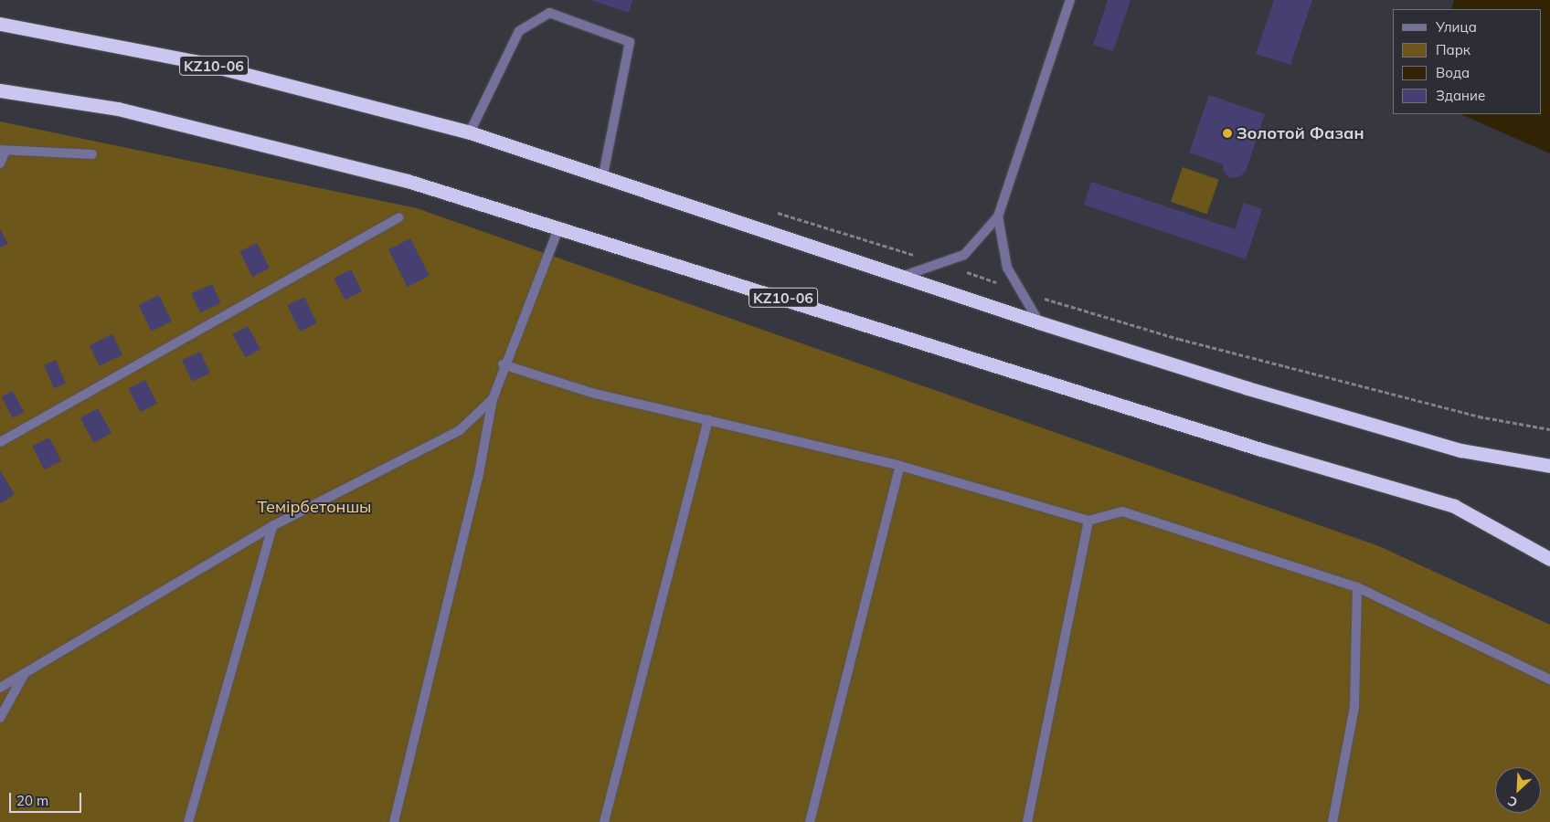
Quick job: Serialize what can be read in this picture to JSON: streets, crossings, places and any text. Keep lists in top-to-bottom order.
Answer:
{
  "streets": {
    "highway": ["KZ10-06"]
  },
  "parks": ["Темірбетоншы"],
  "places": ["Золотой Фазан"],
  "legend": [
    "Улица",
    "Парк",
    "Вода",
    "Здание"
  ],
  "scale_bar": "20 m",
  "north": "bottom left"
}
